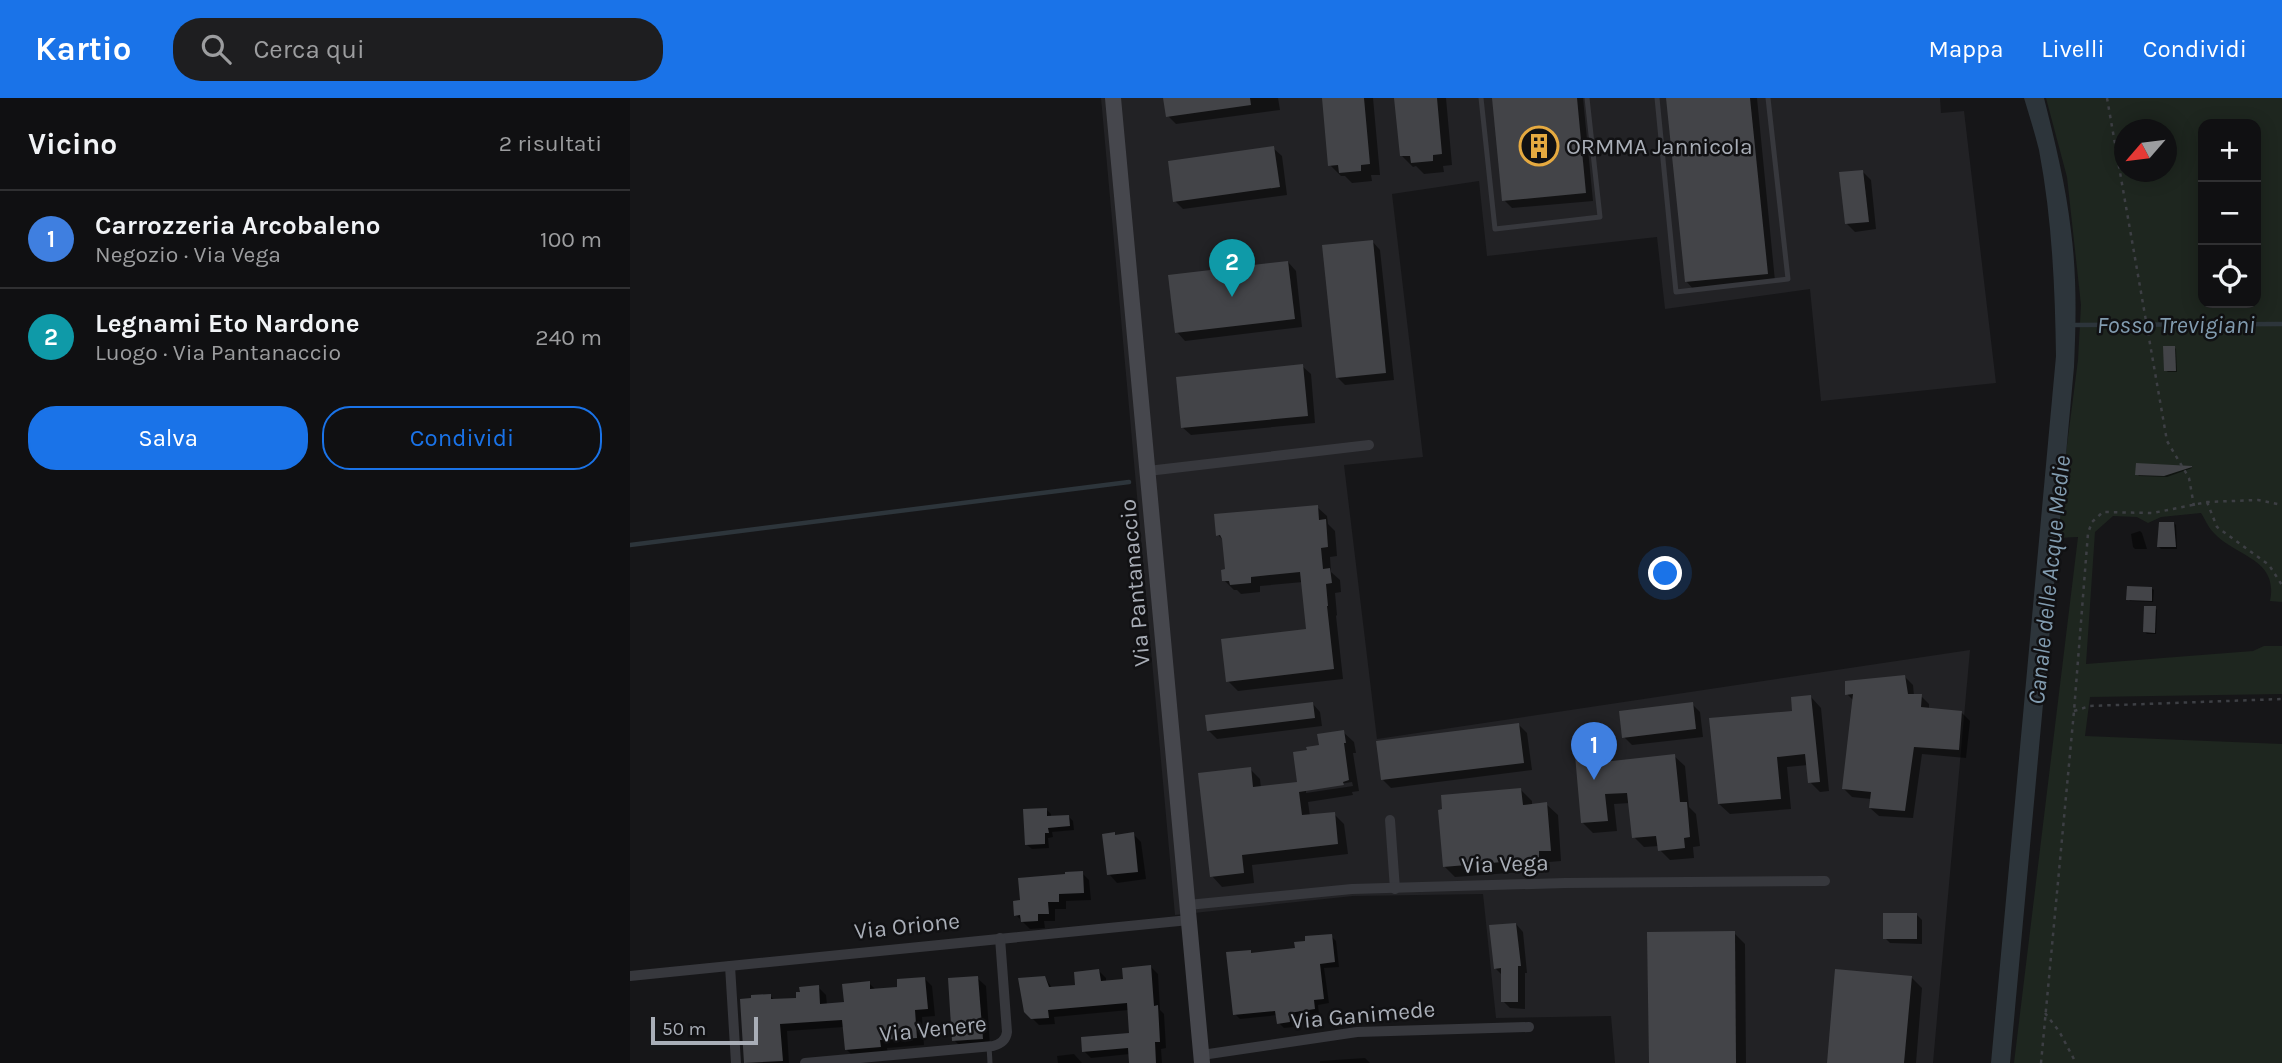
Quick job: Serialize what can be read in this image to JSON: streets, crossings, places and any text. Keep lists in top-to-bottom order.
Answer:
{
  "streets": {
    "street": [
      "Via Pantanaccio",
      "Via Vega",
      "Via Orione",
      "Via Ganimede",
      "Via Venere"
    ]
  },
  "crossings": [
    ["Via Pantanaccio", "Via Vega"],
    ["Via Pantanaccio", "Via Orione"],
    ["Via Pantanaccio", "Via Ganimede"],
    ["Via Vega", "Via Orione"],
    ["Via Orione", "Via Venere"]
  ],
  "water": ["Fosso Trevigiani", "Canale delle Acque Medie"],
  "places": {
    "building": ["ORMMA Jannicola"]
  },
  "scale_bar": "50 m",
  "north": "bottom left",
  "page": {
    "header": "Kartio",
    "search": "Cerca qui",
    "nav": ["Mappa", "Livelli", "Condividi"],
    "heading": ["Vicino", "2 risultati"],
    "map_buttons": ["+", "−"],
    "list": [
      {
        "mark": "1",
        "name": "Carrozzeria Arcobaleno",
        "note": "Negozio · Via Vega",
        "value": "100 m"
      },
      {
        "mark": "2",
        "name": "Legnami Eto Nardone",
        "note": "Luogo · Via Pantanaccio",
        "value": "240 m"
      }
    ],
    "pins": ["2", "1"],
    "buttons": ["Salva", "Condividi"],
    "scale": "50 m"
  }
}
